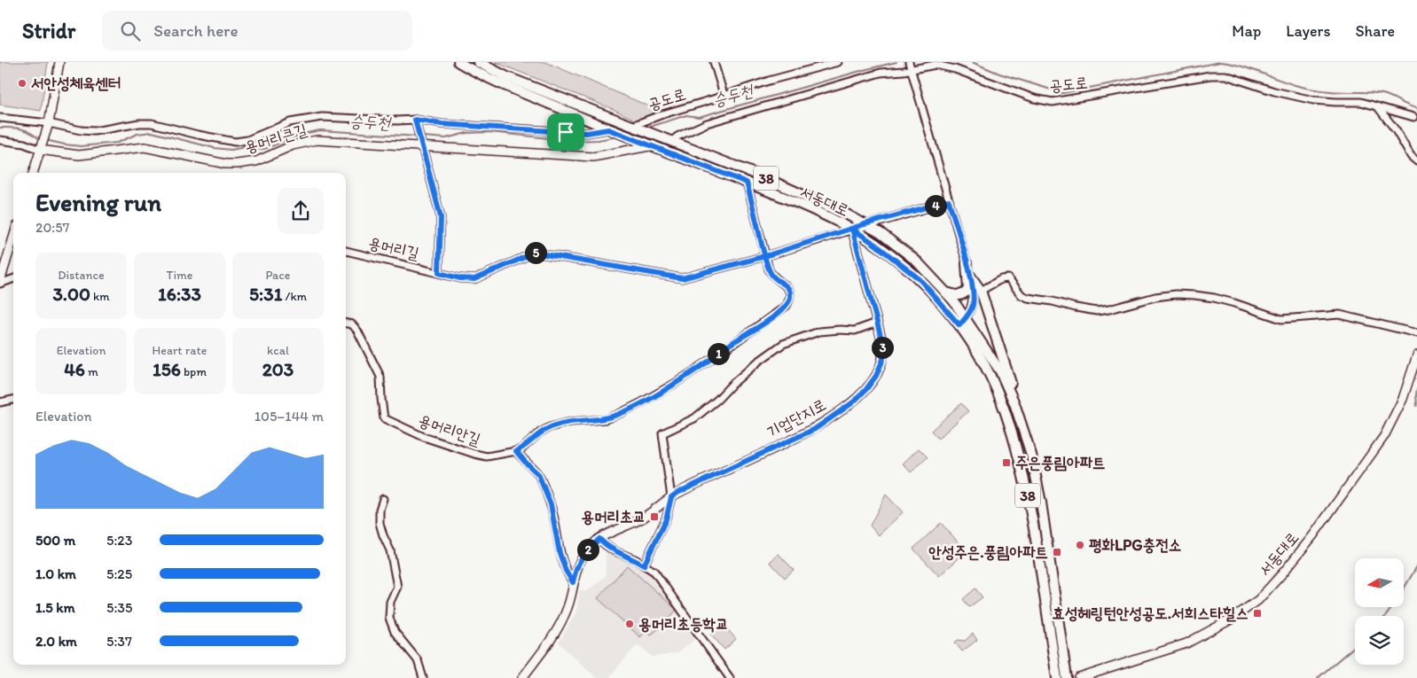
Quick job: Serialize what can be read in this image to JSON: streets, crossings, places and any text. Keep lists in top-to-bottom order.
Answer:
{
  "streets": {
    "main road": ["38", "서동대로"],
    "street": [
      "공도로",
      "용머리큰길",
      "용머리길",
      "기업단지로",
      "용머리안길"
    ]
  },
  "crossings": [
    ["공도로", "서동대로"],
    ["용머리큰길", "서동대로"],
    ["용머리큰길", "용머리길"],
    ["서동대로", "용머리길"],
    ["서동대로", "기업단지로"],
    ["서동대로", "용머리안길"],
    ["용머리길", "기업단지로"],
    ["용머리길", "용머리안길"]
  ],
  "water": ["승두천"],
  "places": {
    "other": ["서안성체육센터", "평화LPG충전소", "용머리초등학교"],
    "transit": [
      "주은풍림아파트",
      "용머리초교",
      "안성주은.풍림아파트",
      "효성헤링턴안성공도.서희스타힐스"
    ]
  },
  "north": "left",
  "page": {
    "header": "Stridr",
    "search": "Search here",
    "nav": ["Map", "Layers", "Share"],
    "heading": ["Evening run", "20:57"],
    "pins": [
      "4",
      "5",
      "3",
      "1",
      "2"
    ],
    "stats": [
      ["Distance", "3.00 km"],
      ["Time", "16:33"],
      ["Pace", "5:31 /km"],
      ["Elevation", "46 m"],
      ["Heart rate", "156 bpm"],
      ["kcal", "203"]
    ],
    "chart": ["Elevation", "105–144 m"],
    "list": [
      {
        "name": "500 m",
        "note": "5:23"
      },
      {
        "name": "1.0 km",
        "note": "5:25"
      },
      {
        "name": "1.5 km",
        "note": "5:35"
      },
      {
        "name": "2.0 km",
        "note": "5:37"
      }
    ]
  }
}
